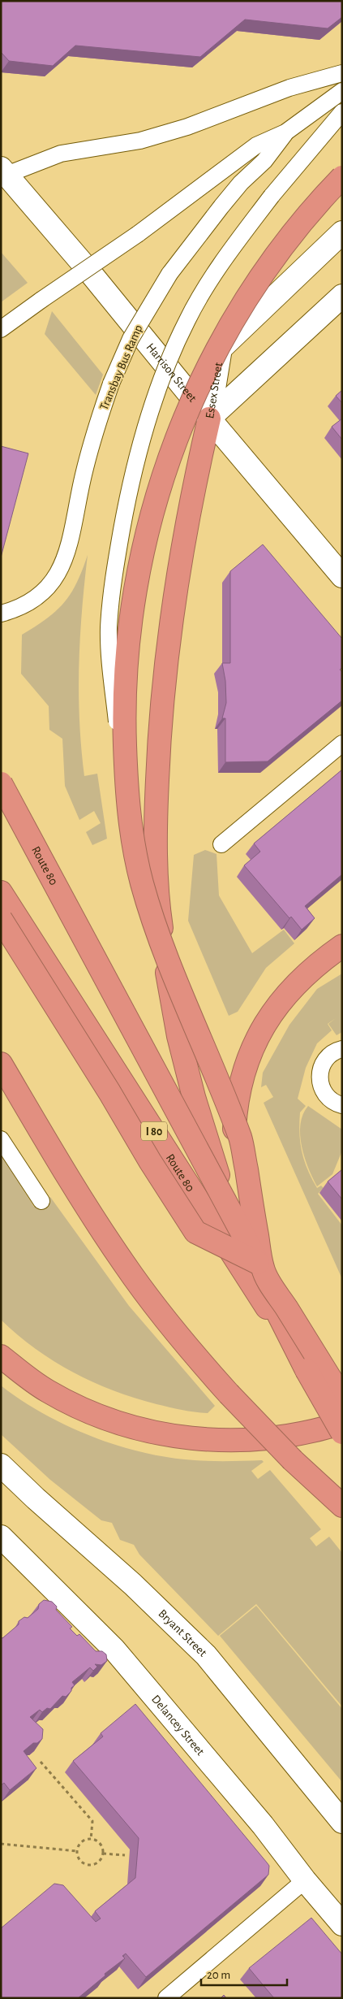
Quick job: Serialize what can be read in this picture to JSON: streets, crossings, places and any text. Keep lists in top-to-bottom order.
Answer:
{
  "streets": {
    "highway": ["Route 80", "I 80"],
    "street": [
      "Harrison Street",
      "Essex Street",
      "Bryant Street",
      "Delancey Street"
    ],
    "lane": ["Transbay Bus Ramp"]
  },
  "crossings": [
    ["Harrison Street", "Essex Street"],
    ["Route 80", "I 80"]
  ],
  "scale_bar": "20 m"
}
